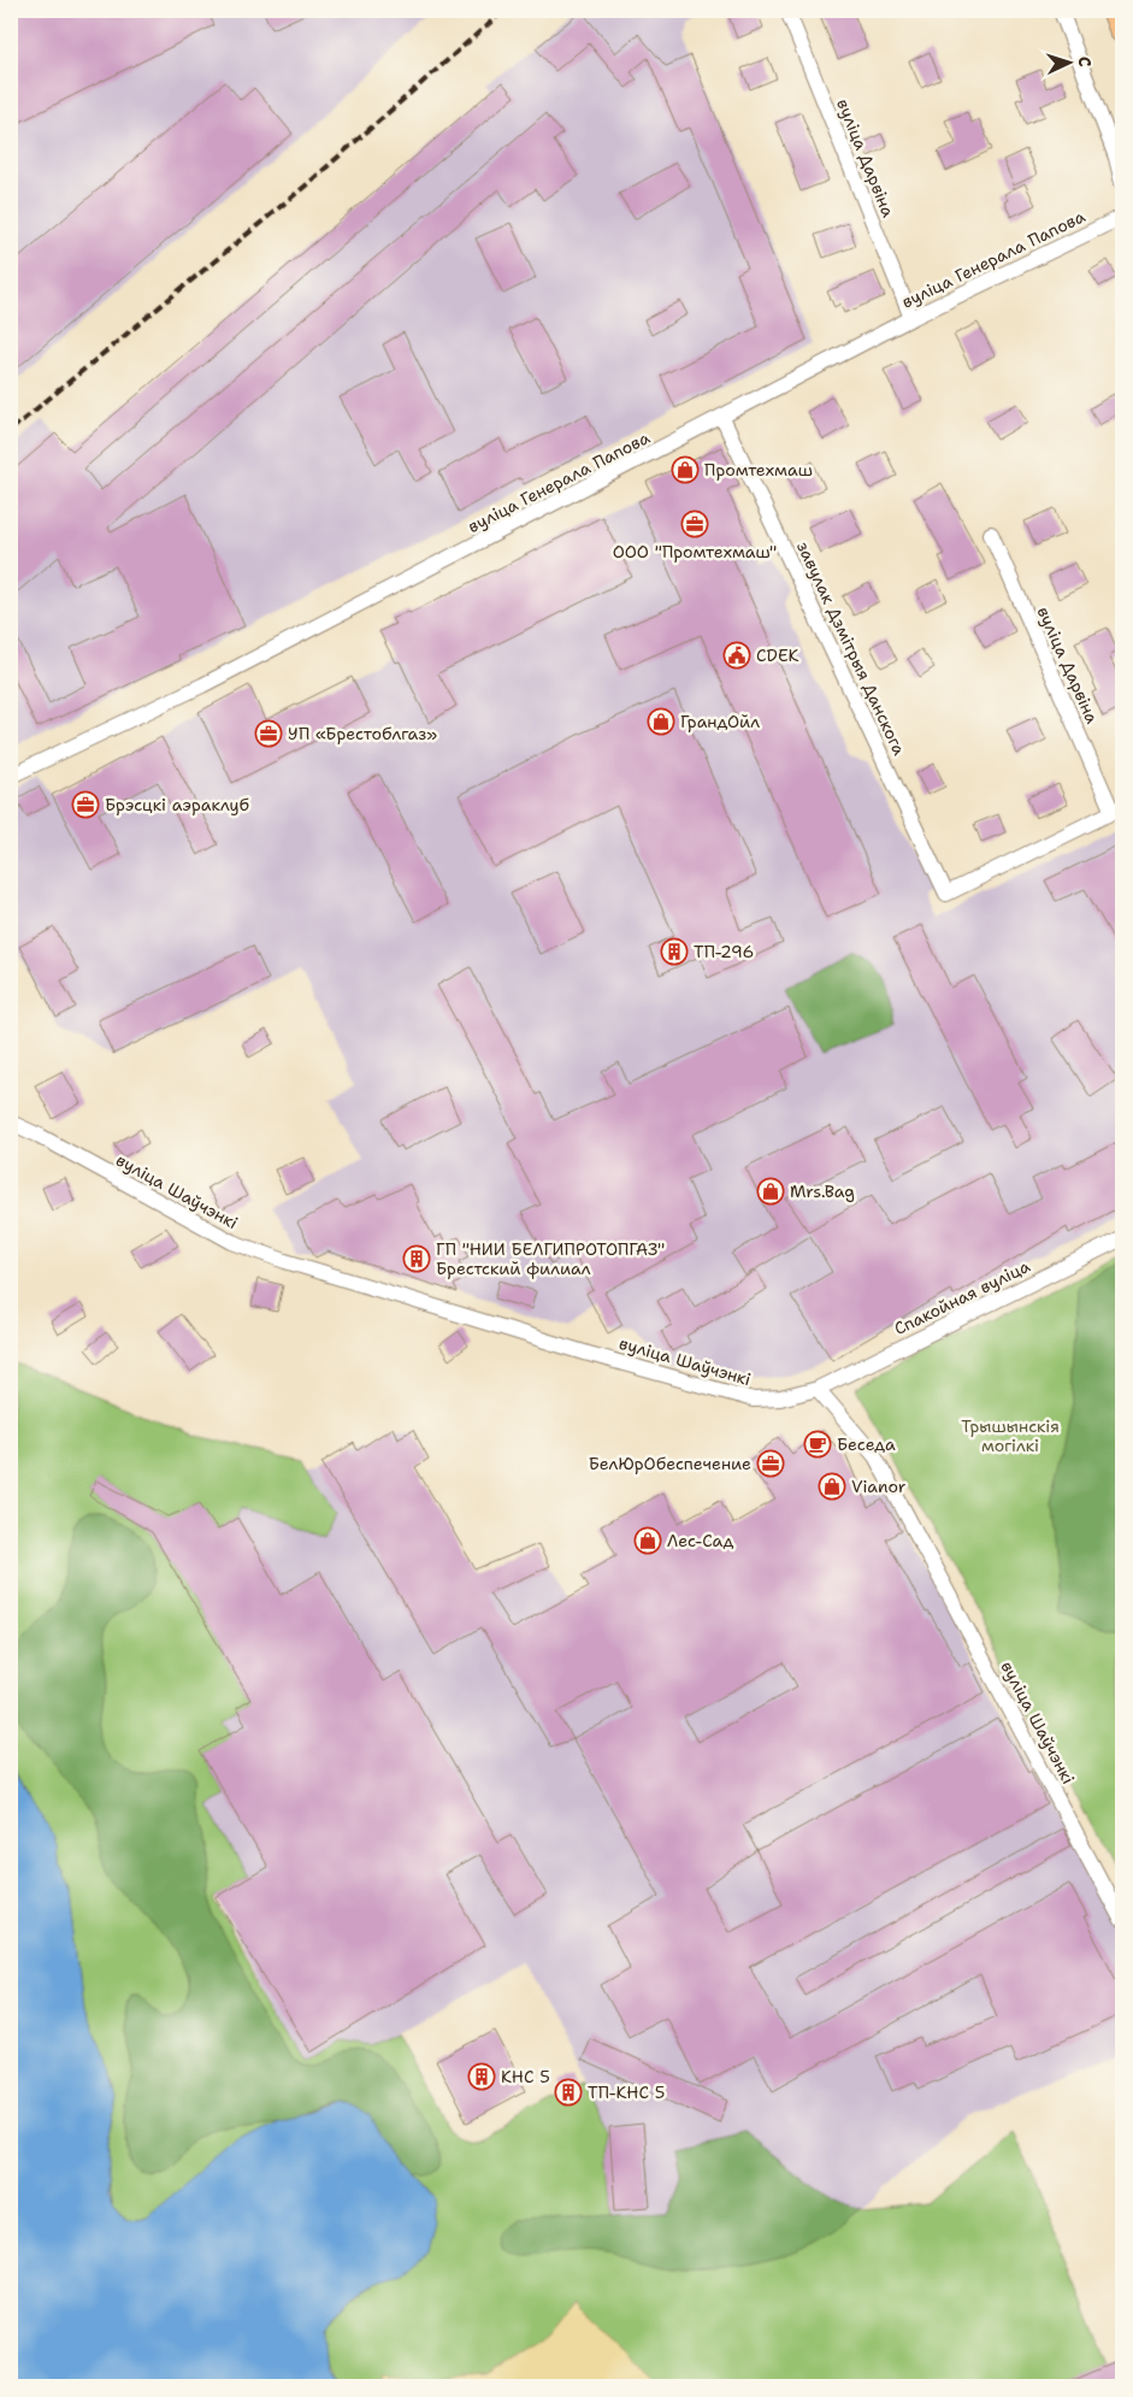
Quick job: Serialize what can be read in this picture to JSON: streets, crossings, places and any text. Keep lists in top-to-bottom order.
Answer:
{
  "streets": {
    "street": [
      "вуліца Дарвіна",
      "вуліца Генерала Папова",
      "завулак Дзмітрыя Данскога",
      "вуліца Шаўчэнкі",
      "Спакойная вуліца"
    ]
  },
  "crossings": [
    ["вуліца Дарвіна", "вуліца Генерала Папова"],
    ["вуліца Дарвіна", "завулак Дзмітрыя Данскога"],
    ["вуліца Генерала Папова", "завулак Дзмітрыя Данскога"],
    ["вуліца Шаўчэнкі", "Спакойная вуліца"]
  ],
  "parks": ["Трышынскія могілкі"],
  "places": {
    "shop": [
      "Промтехмаш",
      "ГрандОйл",
      "Mrs.Bag",
      "Vianor",
      "Лес-Сад"
    ],
    "office": [
      "ООО \"Промтехмаш\"",
      "УП «Брестоблгаз»",
      "Брэсцкі аэраклуб",
      "БелЮрОбеспечение"
    ],
    "public building": ["CDEK"],
    "building": [
      "ТП-296",
      "ГП \"НИИ БЕЛГИПРОТОПГАЗ\" Брестский филиал",
      "КНС 5",
      "ТП-КНС 5"
    ],
    "cafe": ["Беседа"]
  },
  "north": "right"
}
